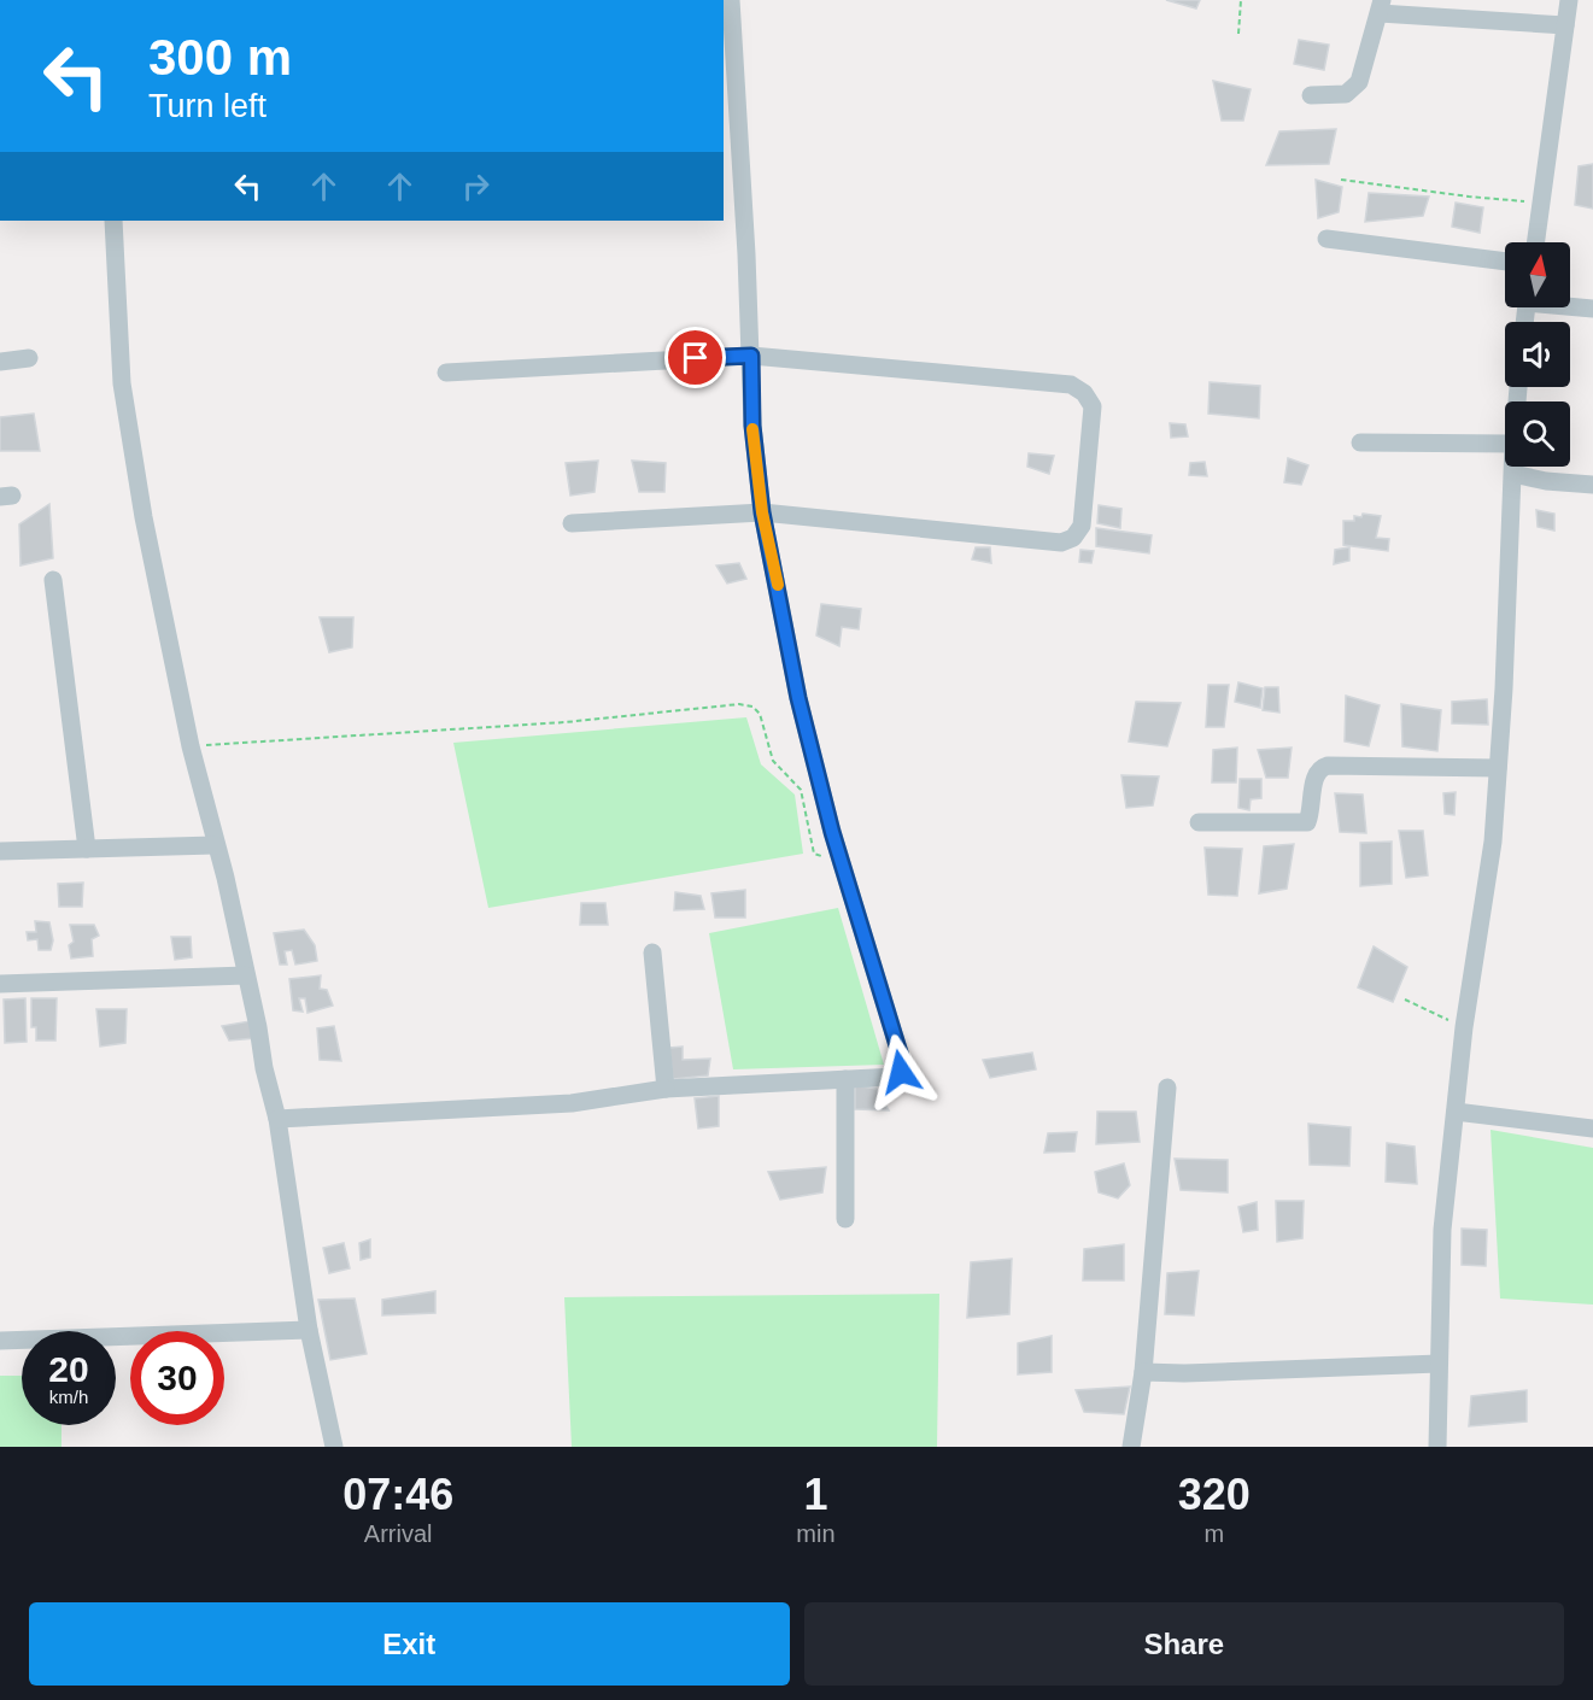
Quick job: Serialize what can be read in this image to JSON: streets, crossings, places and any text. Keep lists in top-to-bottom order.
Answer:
{
  "north": "top",
  "page": {
    "turn": ["300 m", "Turn left"],
    "speed": "20 km/h",
    "limit": "30",
    "eta": [
      "07:46",
      "Arrival",
      "1",
      "min",
      "320",
      "m"
    ],
    "buttons": ["Exit", "Share"]
  }
}
